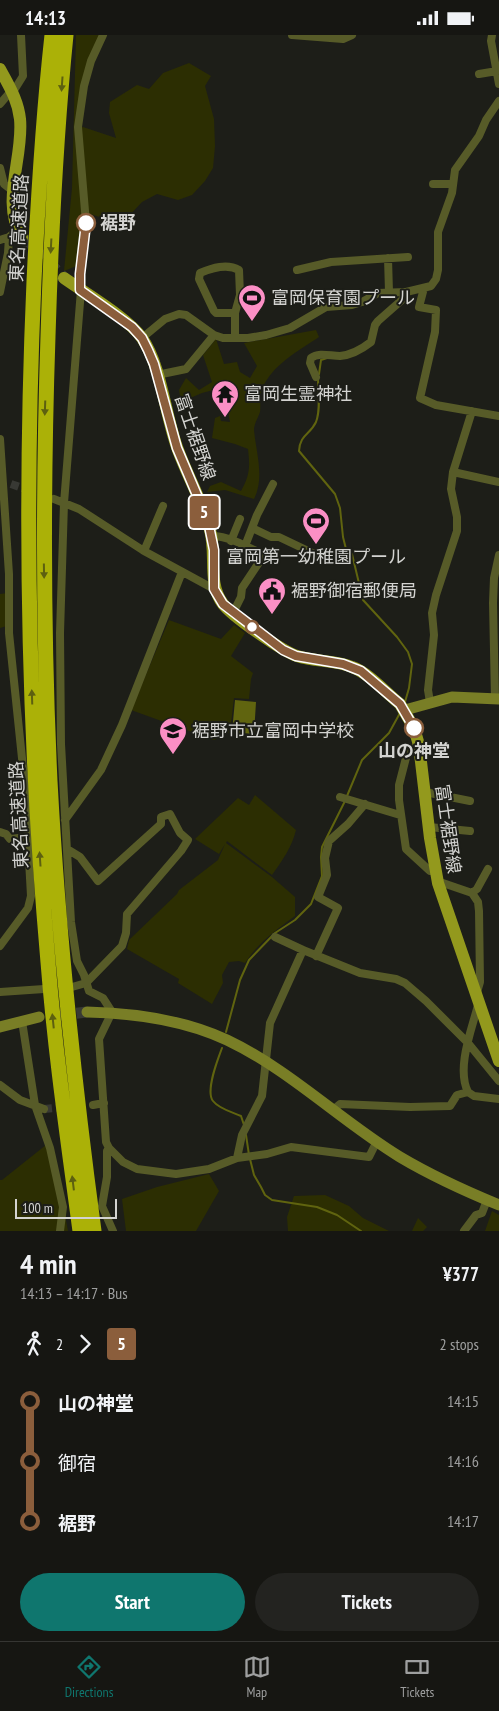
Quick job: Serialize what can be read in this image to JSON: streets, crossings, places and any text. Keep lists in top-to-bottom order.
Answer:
{
  "streets": {
    "highway": ["東名高速道路"],
    "main road": ["富士裾野線"]
  },
  "places": {
    "other": ["裾野", "山の神堂"],
    "sports": ["富岡保育園プール", "富岡第一幼稚園プール"],
    "temple": ["富岡生霊神社"],
    "public building": ["裾野御宿郵便局"],
    "school or university": ["裾野市立富岡中学校"]
  },
  "lines": ["bus line 5"],
  "scale_bar": "100 m",
  "page": {
    "status": "14:13",
    "on_map": "5",
    "scale": "100 m",
    "heading": ["4 min", "14:13 – 14:17 · Bus", "¥377"],
    "legs": ["2", "5", "2 stops"],
    "list": [
      {
        "name": "山の神堂",
        "value": "14:15"
      },
      {
        "name": "御宿",
        "value": "14:16"
      },
      {
        "name": "裾野",
        "value": "14:17"
      }
    ],
    "buttons": ["Start", "Tickets"],
    "tabs": ["Directions", "Map", "Tickets"]
  }
}
